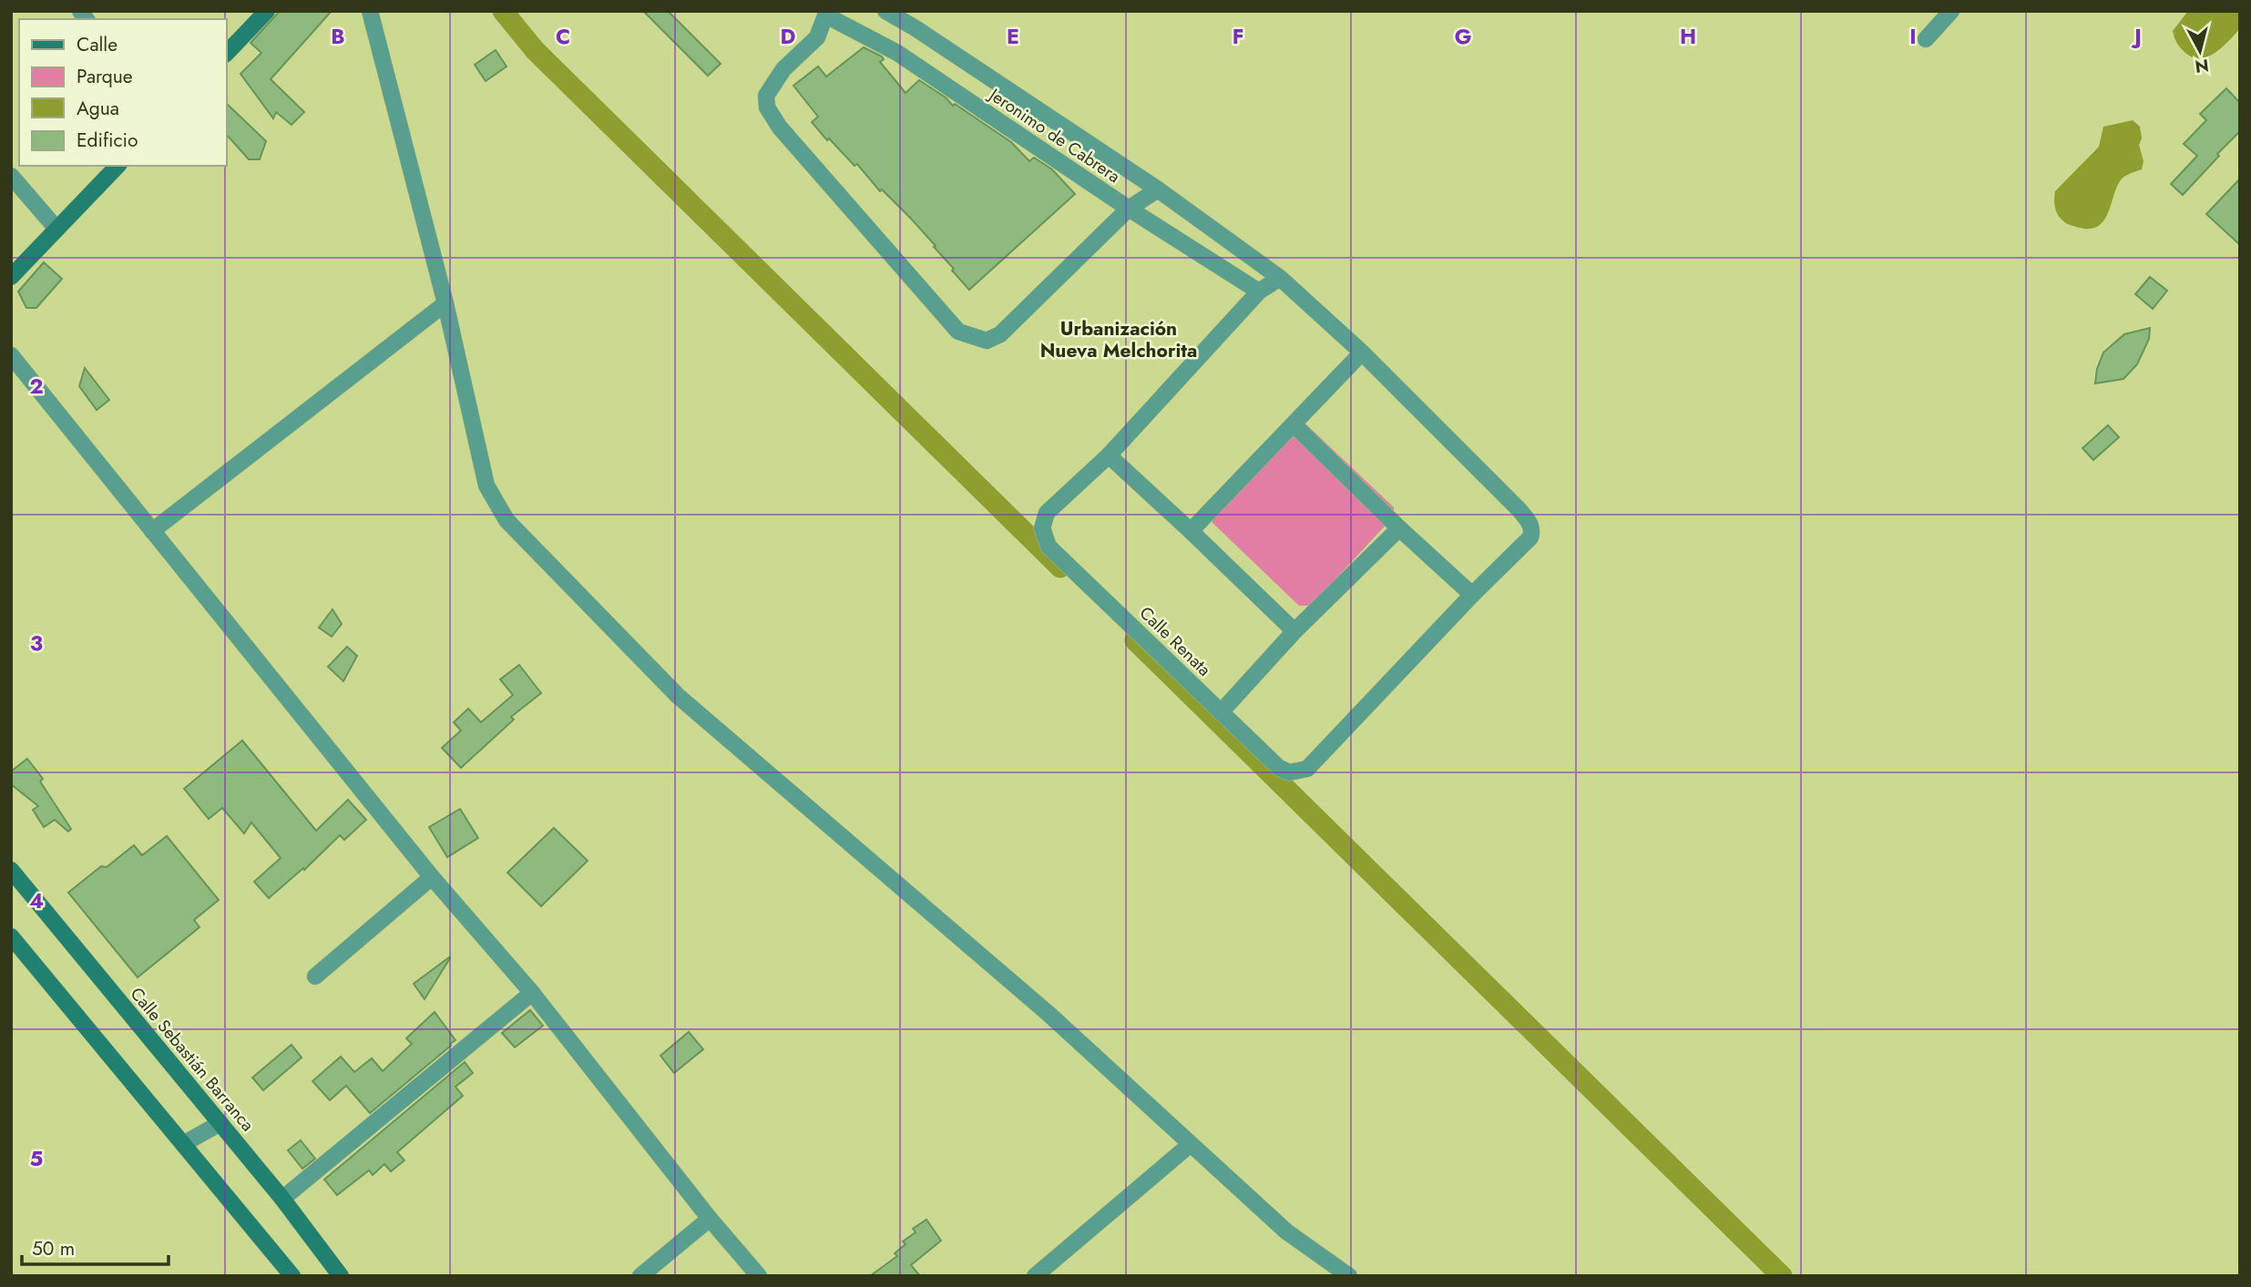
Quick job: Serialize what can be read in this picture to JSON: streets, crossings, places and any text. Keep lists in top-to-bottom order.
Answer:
{
  "streets": {
    "street": ["Jeronimo de Cabrera", "Calle Renata", "Calle Sebastián Barranca"]
  },
  "districts": ["Urbanización Nueva Melchorita"],
  "legend": [
    "Calle",
    "Parque",
    "Agua",
    "Edificio"
  ],
  "scale_bar": "50 m",
  "north": "bottom",
  "grid": {
    "columns": [
      "B",
      "C",
      "D",
      "E",
      "F",
      "G",
      "H",
      "I",
      "J"
    ],
    "rows": [
      "2",
      "3",
      "4",
      "5"
    ]
  }
}
